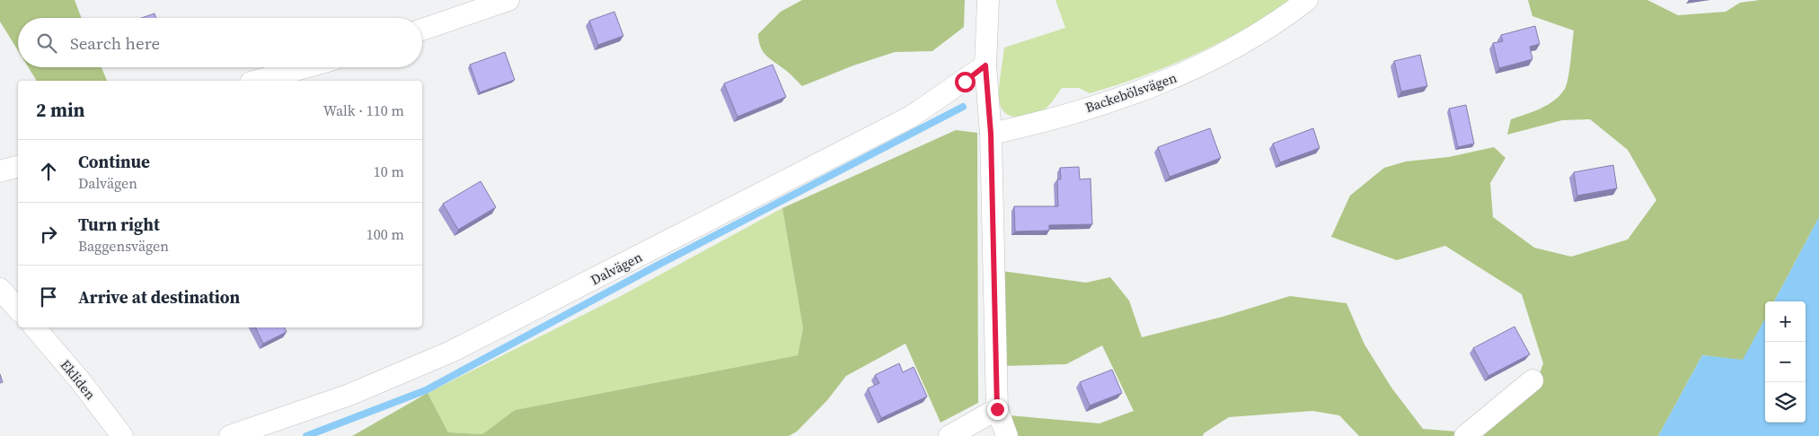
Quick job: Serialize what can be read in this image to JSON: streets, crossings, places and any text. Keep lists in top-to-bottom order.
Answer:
{
  "streets": {
    "street": ["Backebölsvägen", "Dalvägen", "Ekliden"]
  },
  "page": {
    "search": "Search here",
    "heading": ["2 min", "Walk · 110 m"],
    "list": [
      ["Continue", "Dalvägen", "10 m"],
      ["Turn right", "Baggensvägen", "100 m"],
      "Arrive at destination"
    ],
    "map_buttons": ["+", "−"]
  }
}
